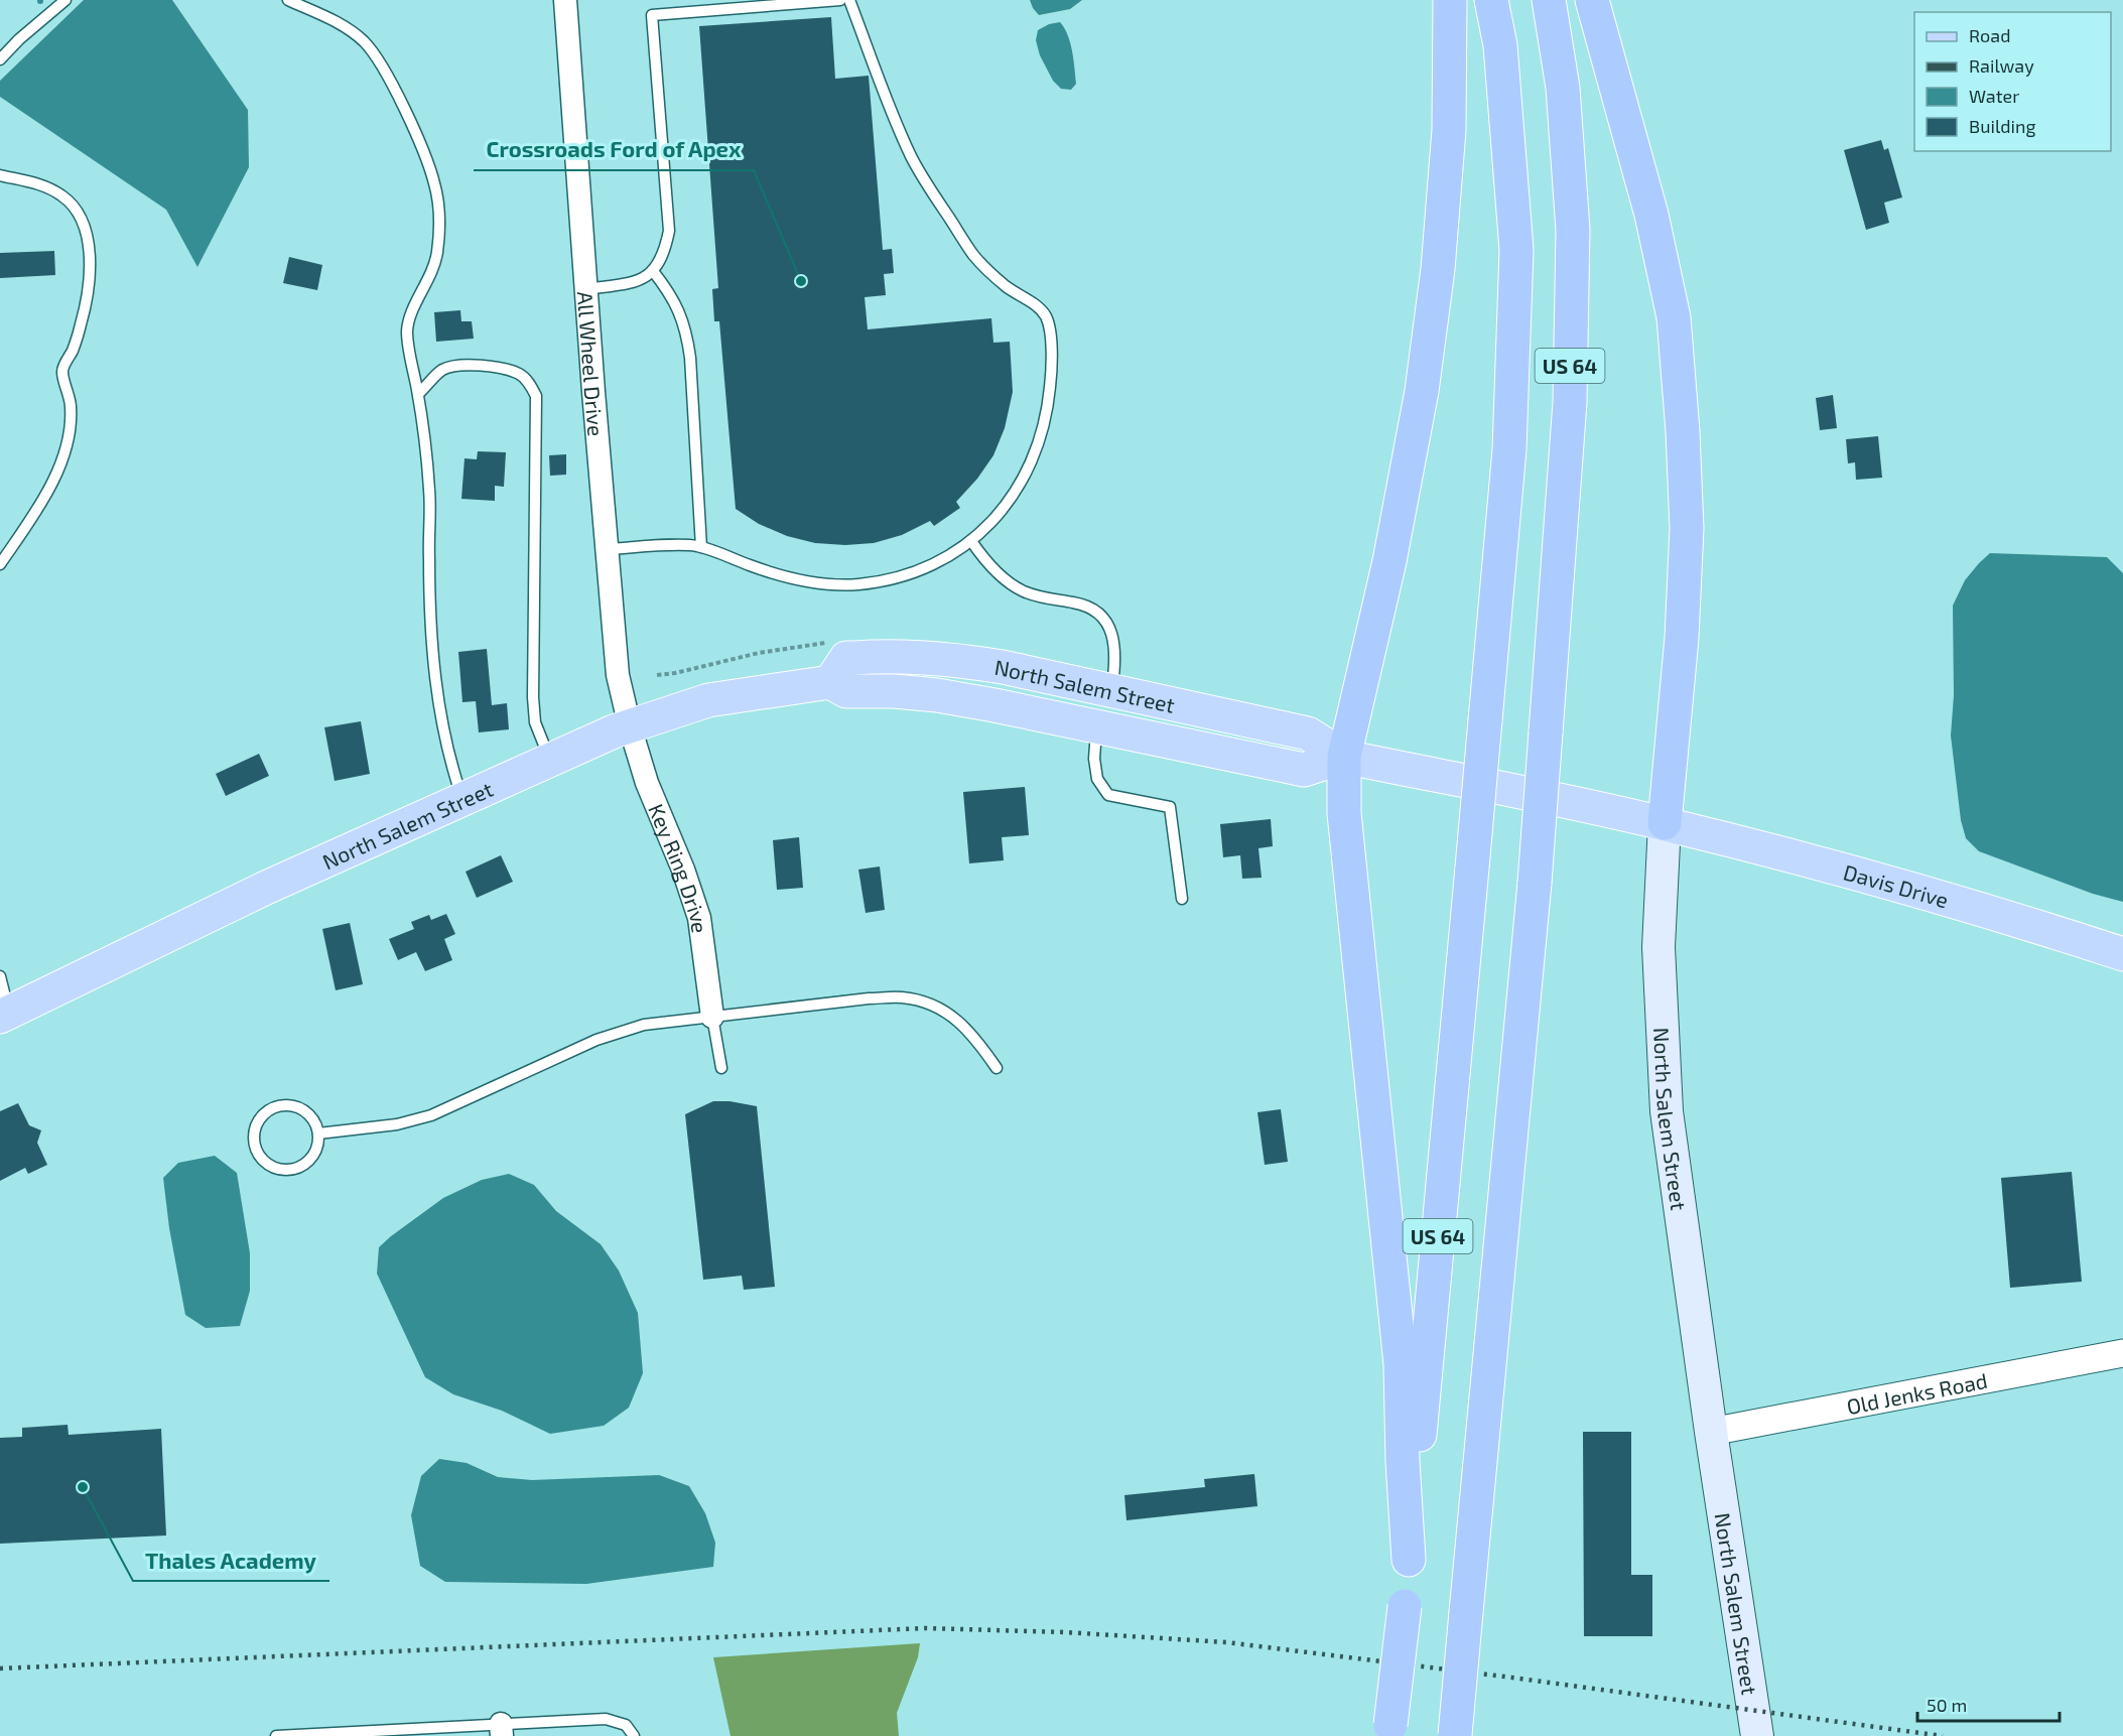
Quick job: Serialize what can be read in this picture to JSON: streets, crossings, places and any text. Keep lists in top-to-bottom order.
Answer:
{
  "streets": {
    "highway": ["US 64"],
    "main road": ["North Salem Street", "Davis Drive"],
    "street": ["All Wheel Drive", "Key Ring Drive", "Old Jenks Road"]
  },
  "crossings": [
    ["All Wheel Drive", "North Salem Street"],
    ["All Wheel Drive", "Key Ring Drive"],
    ["North Salem Street", "Key Ring Drive"],
    ["North Salem Street", "Davis Drive"],
    ["North Salem Street", "Old Jenks Road"]
  ],
  "places": ["Crossroads Ford of Apex", "Thales Academy"],
  "legend": [
    "Road",
    "Railway",
    "Water",
    "Building"
  ],
  "scale_bar": "50 m"
}
